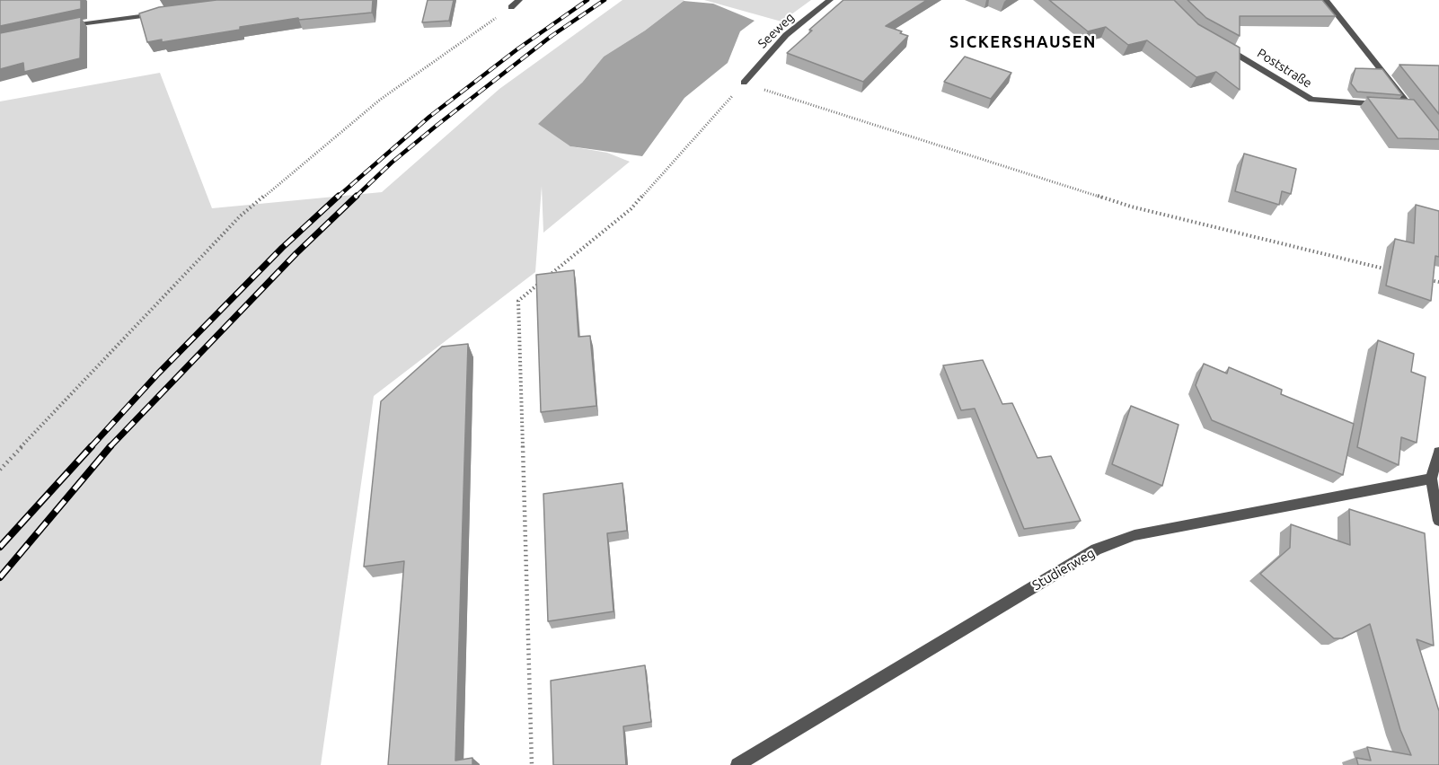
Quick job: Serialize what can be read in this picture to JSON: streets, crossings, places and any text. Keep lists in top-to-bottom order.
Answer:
{
  "streets": {
    "street": ["Seeweg", "Poststraße", "Studierweg"]
  },
  "districts": ["SICKERSHAUSEN"]
}
